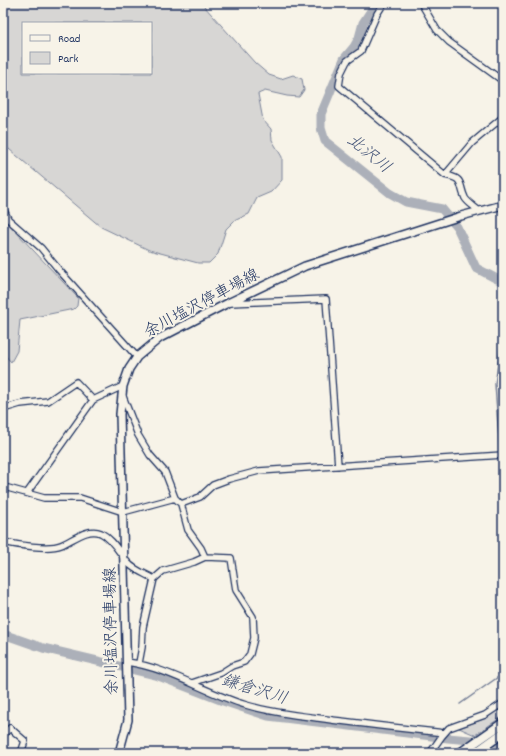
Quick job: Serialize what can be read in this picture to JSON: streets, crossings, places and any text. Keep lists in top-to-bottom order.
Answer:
{
  "streets": {
    "main road": ["余川塩沢停車場線"]
  },
  "water": ["北沢川", "鎌倉沢川"],
  "legend": ["Road", "Park"]
}
